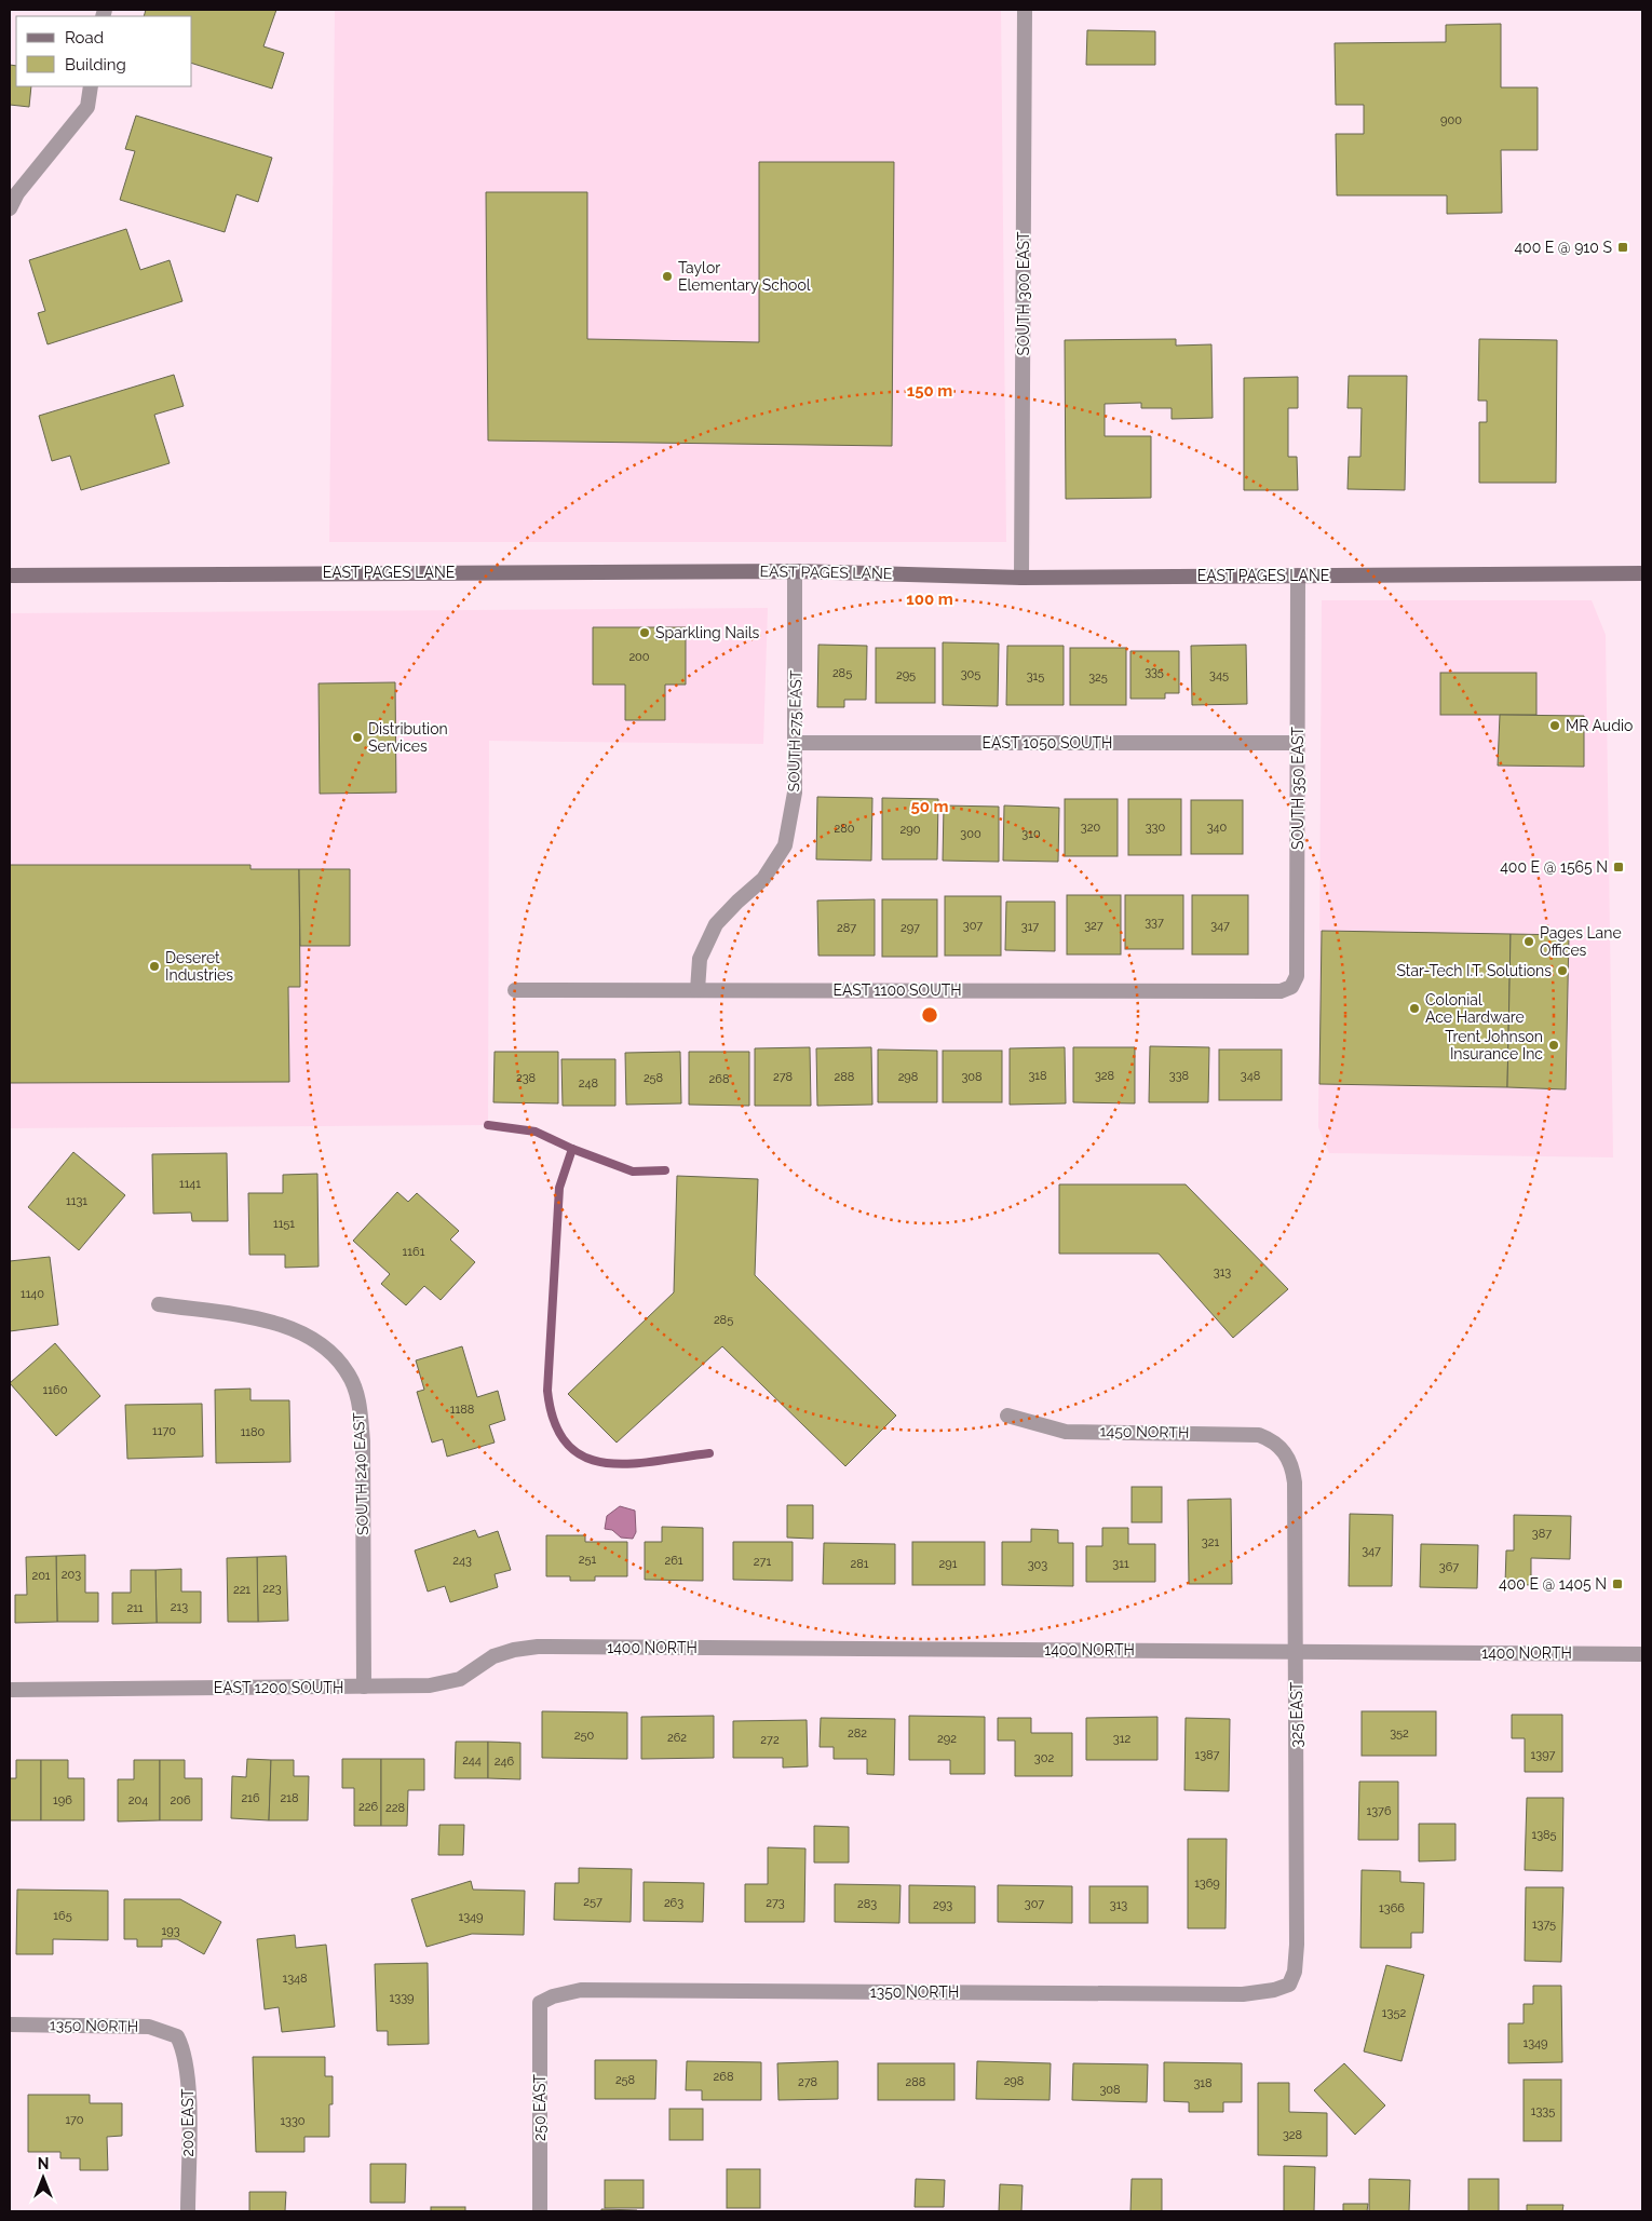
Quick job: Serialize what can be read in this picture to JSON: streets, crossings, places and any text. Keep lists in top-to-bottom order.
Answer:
{
  "streets": {
    "main road": ["EAST PAGES LANE"],
    "street": [
      "SOUTH 300 EAST",
      "SOUTH 275 EAST",
      "EAST 1050 SOUTH",
      "SOUTH 350 EAST",
      "EAST 1100 SOUTH",
      "1450 NORTH",
      "SOUTH 240 EAST",
      "1400 NORTH",
      "EAST 1200 SOUTH",
      "325 EAST",
      "1350 NORTH",
      "250 EAST",
      "200 EAST"
    ]
  },
  "crossings": [
    ["SOUTH 300 EAST", "EAST PAGES LANE"],
    ["EAST PAGES LANE", "SOUTH 275 EAST"],
    ["EAST PAGES LANE", "SOUTH 350 EAST"],
    ["SOUTH 275 EAST", "EAST 1050 SOUTH"],
    ["SOUTH 275 EAST", "EAST 1100 SOUTH"],
    ["EAST 1050 SOUTH", "SOUTH 350 EAST"],
    ["SOUTH 350 EAST", "EAST 1100 SOUTH"],
    ["1450 NORTH", "325 EAST"],
    ["SOUTH 240 EAST", "EAST 1200 SOUTH"],
    ["1400 NORTH", "EAST 1200 SOUTH"],
    ["1400 NORTH", "325 EAST"],
    ["325 EAST", "1350 NORTH"],
    ["1350 NORTH", "250 EAST"],
    ["1350 NORTH", "200 EAST"]
  ],
  "places": {
    "transit": ["400 E @ 910 S", "400 E @ 1565 N", "400 E @ 1405 N"],
    "other": [
      "Taylor Elementary School",
      "Sparkling Nails",
      "MR Audio",
      "Distribution Services",
      "Pages Lane Offices",
      "Deseret Industries",
      "Star-Tech I.T. Solutions",
      "Colonial Ace Hardware",
      "Trent Johnson Insurance Inc"
    ]
  },
  "house_numbers": [
    "900",
    "200",
    "335",
    "285",
    "305",
    "295",
    "345",
    "315",
    "325",
    "320",
    "330",
    "340",
    "280",
    "290",
    "300",
    "310",
    "337",
    "307",
    "327",
    "347",
    "317",
    "287",
    "297",
    "318",
    "328",
    "338",
    "348",
    "278",
    "288",
    "298",
    "308",
    "238",
    "258",
    "268",
    "248",
    "1141",
    "1131",
    "1151",
    "1161",
    "313",
    "1140",
    "285",
    "1160",
    "1188",
    "1170",
    "1180",
    "387",
    "321",
    "347",
    "251",
    "243",
    "261",
    "271",
    "281",
    "291",
    "311",
    "303",
    "367",
    "203",
    "201",
    "223",
    "221",
    "213",
    "211",
    "282",
    "352",
    "250",
    "262",
    "292",
    "312",
    "272",
    "1387",
    "1397",
    "302",
    "244",
    "246",
    "216",
    "218",
    "196",
    "204",
    "206",
    "226",
    "228",
    "1376",
    "1385",
    "1369",
    "257",
    "263",
    "273",
    "283",
    "307",
    "293",
    "313",
    "1366",
    "165",
    "1349",
    "1375",
    "193",
    "1348",
    "1339",
    "1352",
    "1349",
    "268",
    "258",
    "298",
    "278",
    "288",
    "318",
    "308",
    "1335",
    "170",
    "1330",
    "328"
  ],
  "legend": ["Road", "Building"],
  "north": "top",
  "rings": ["150 m", "100 m", "50 m"]
}
